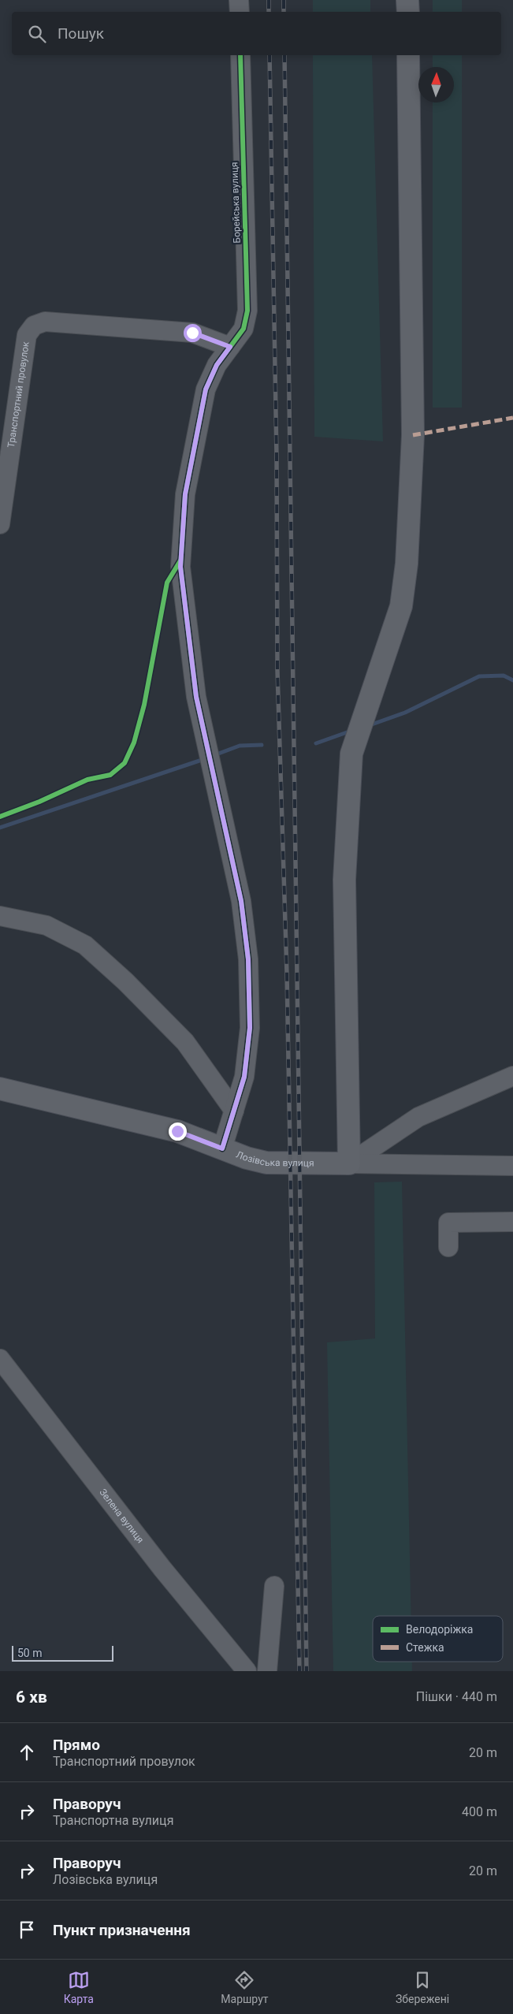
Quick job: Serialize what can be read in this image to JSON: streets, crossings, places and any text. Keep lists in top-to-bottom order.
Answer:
{
  "streets": {
    "main road": ["Лозівська вулиця"],
    "street": ["Борейська вулиця", "Транспортний провулок", "Зелена вулиця"]
  },
  "crossings": [
    ["Борейська вулиця", "Транспортний провулок"],
    ["Борейська вулиця", "Лозівська вулиця"]
  ],
  "legend": ["Велодоріжка", "Стежка"],
  "scale_bar": "50 m",
  "north": "top",
  "page": {
    "search": "Пошук",
    "scale": "50 m",
    "heading": ["6 хв", "Пішки · 440 m"],
    "list": [
      ["Прямо", "Транспортний провулок", "20 m"],
      ["Праворуч", "Транспортна вулиця", "400 m"],
      ["Праворуч", "Лозівська вулиця", "20 m"],
      "Пункт призначення"
    ],
    "nav": ["Карта", "Маршрут", "Збережені"]
  }
}
